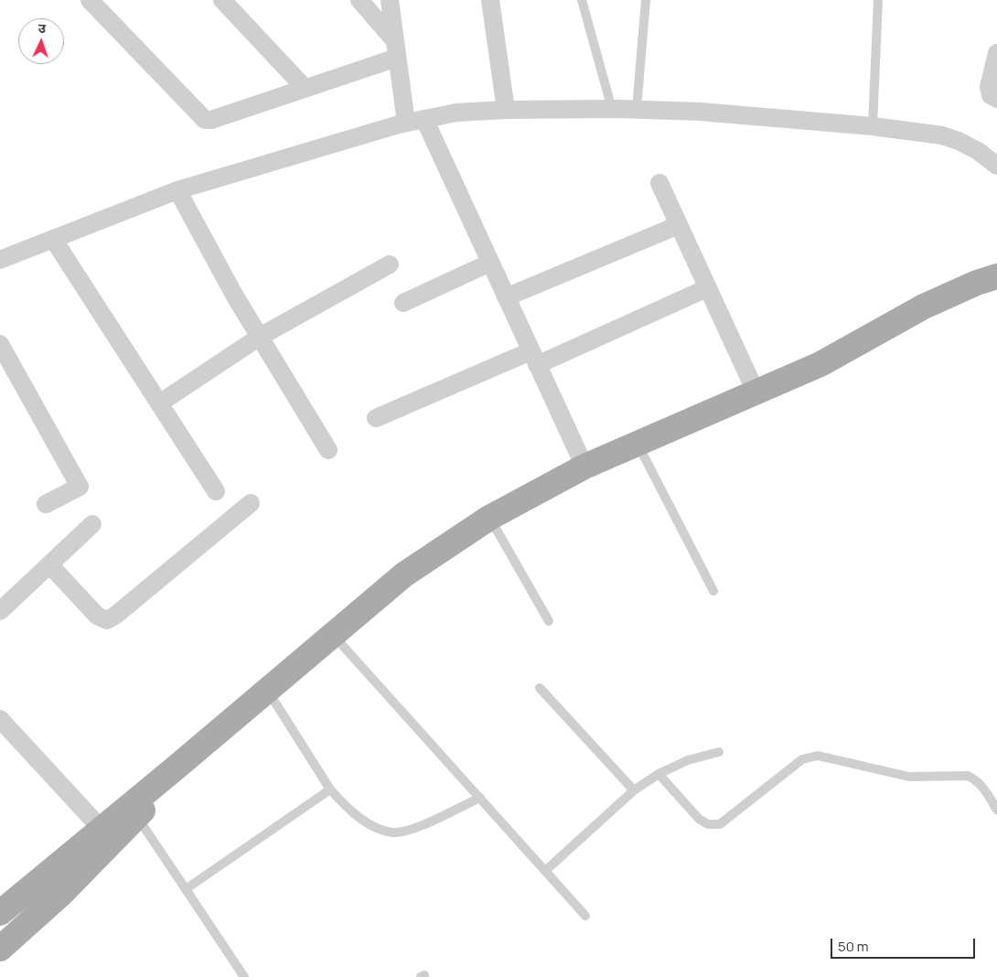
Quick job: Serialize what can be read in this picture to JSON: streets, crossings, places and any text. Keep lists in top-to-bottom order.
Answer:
{
  "scale_bar": "50 m",
  "north": "top"
}
